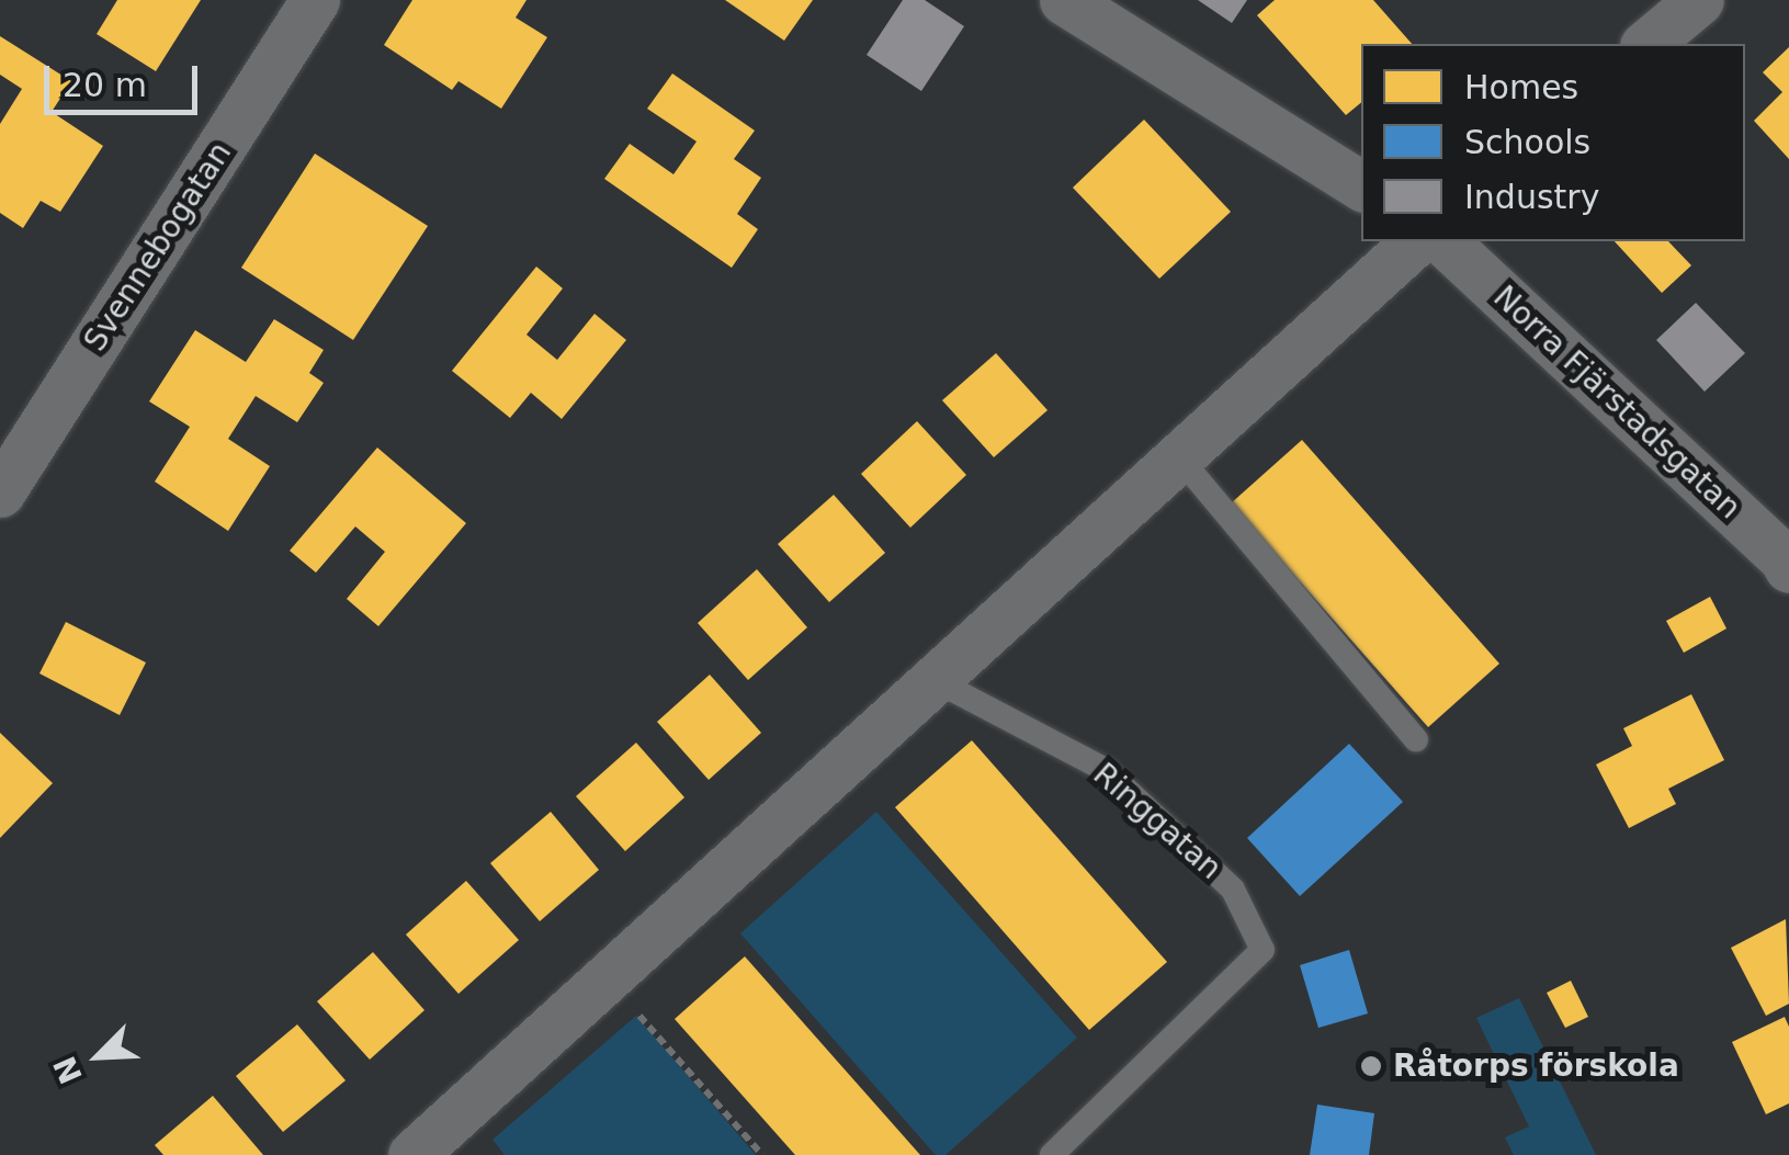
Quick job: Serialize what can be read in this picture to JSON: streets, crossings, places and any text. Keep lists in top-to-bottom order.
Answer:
{
  "streets": {
    "street": ["Svennebogatan", "Norra Fjärstadsgatan"],
    "lane": ["Ringgatan"]
  },
  "places": ["Råtorps förskola"],
  "legend": ["Homes", "Schools", "Industry"],
  "scale_bar": "20 m",
  "north": "bottom left"
}
